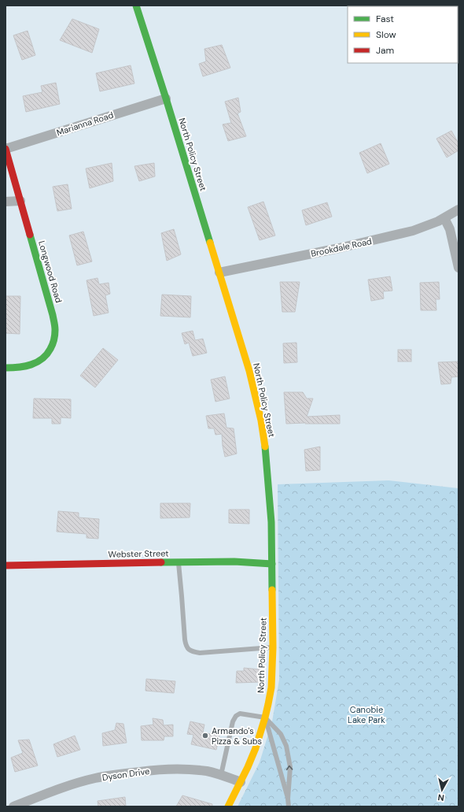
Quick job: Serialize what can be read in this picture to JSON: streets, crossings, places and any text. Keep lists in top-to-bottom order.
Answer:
{
  "streets": {
    "street": [
      "Marianna Road",
      "North Policy Street",
      "Brookdale Road",
      "Longwood Road",
      "Webster Street",
      "Dyson Drive"
    ]
  },
  "crossings": [
    ["Marianna Road", "North Policy Street"],
    ["Marianna Road", "Longwood Road"],
    ["North Policy Street", "Brookdale Road"],
    ["North Policy Street", "Webster Street"],
    ["North Policy Street", "Dyson Drive"]
  ],
  "parks": ["Canobie Lake Park"],
  "places": ["Armando's Pizza & Subs"],
  "legend": ["Fast", "Slow", "Jam"],
  "north": "bottom"
}
